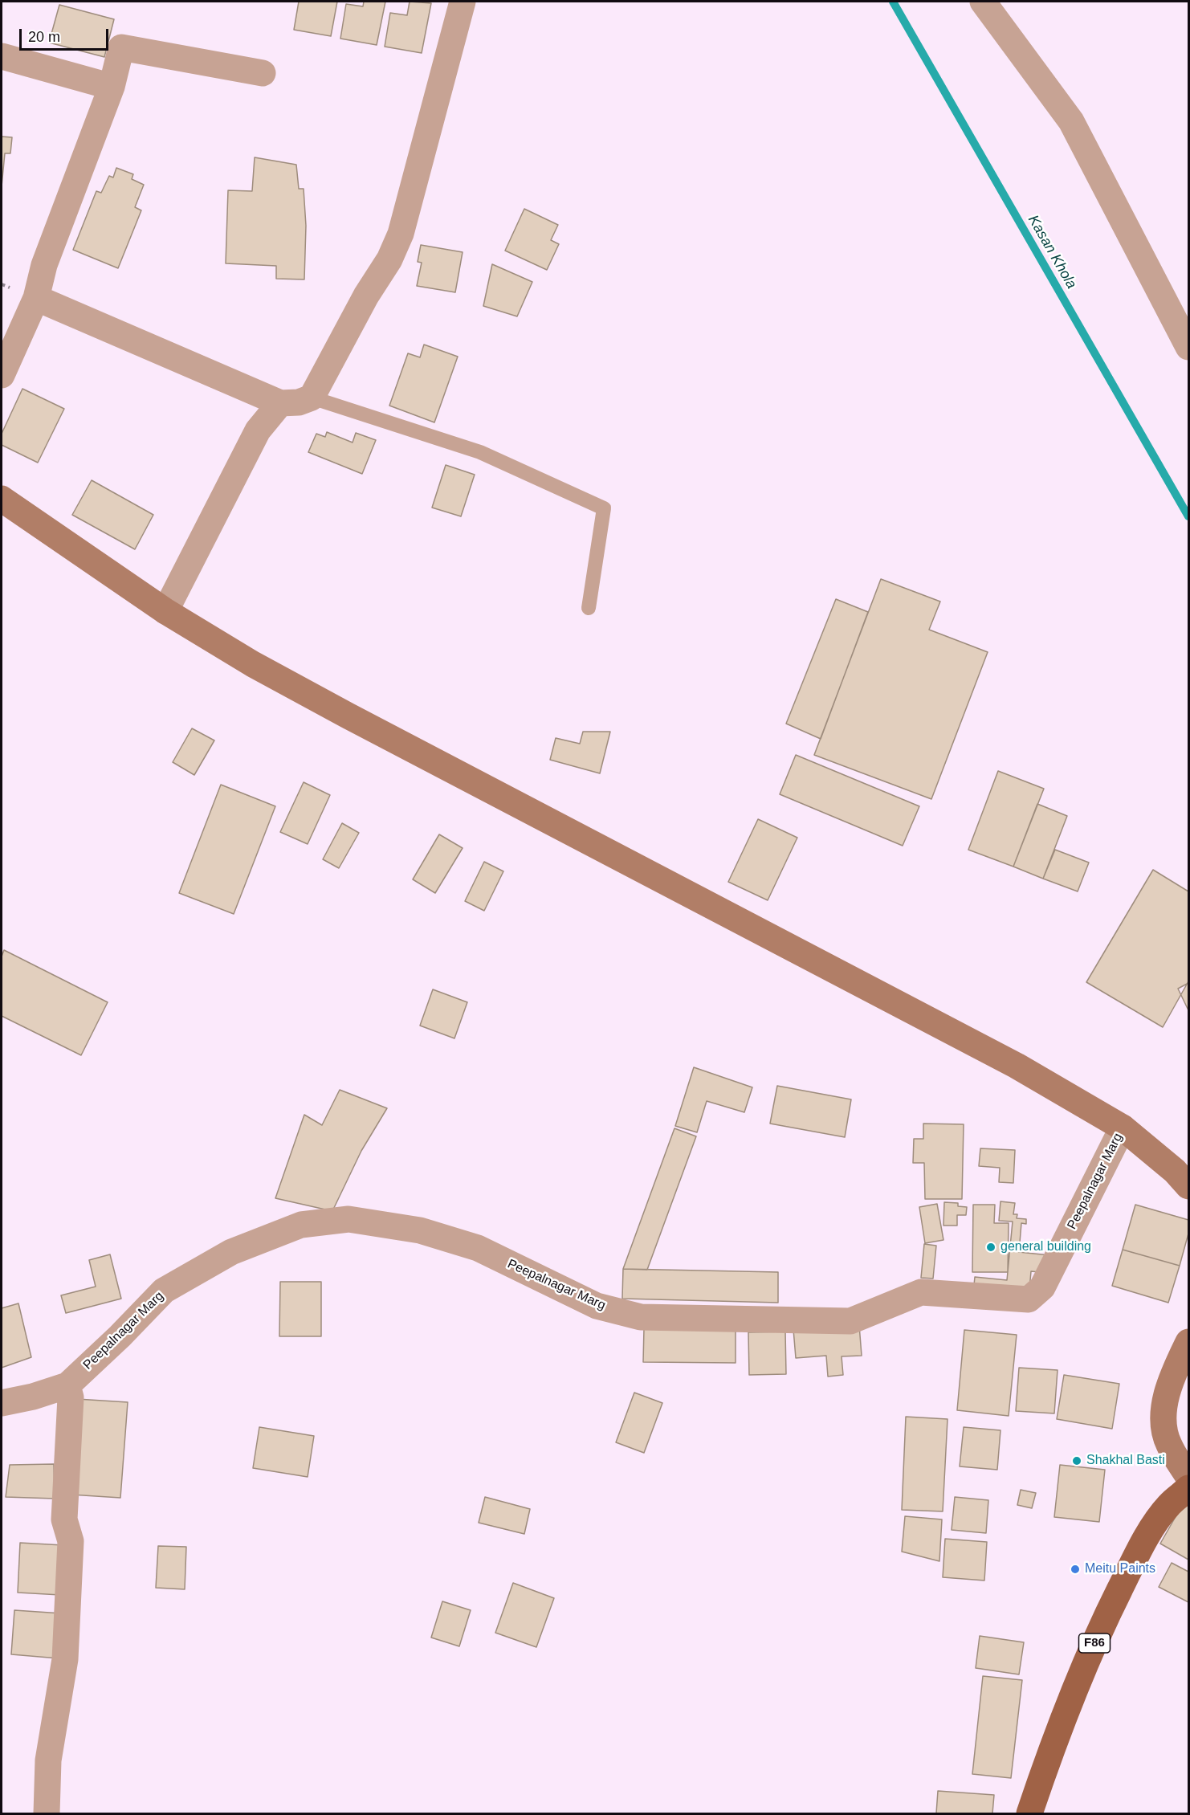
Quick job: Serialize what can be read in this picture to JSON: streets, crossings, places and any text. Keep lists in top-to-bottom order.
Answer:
{
  "streets": {
    "main road": ["F86"],
    "street": ["Peepalnagar Marg"]
  },
  "water": ["Kasan Khola"],
  "places": ["general building", "Shakhal Basti", "Meitu Paints"],
  "scale_bar": "20 m"
}
